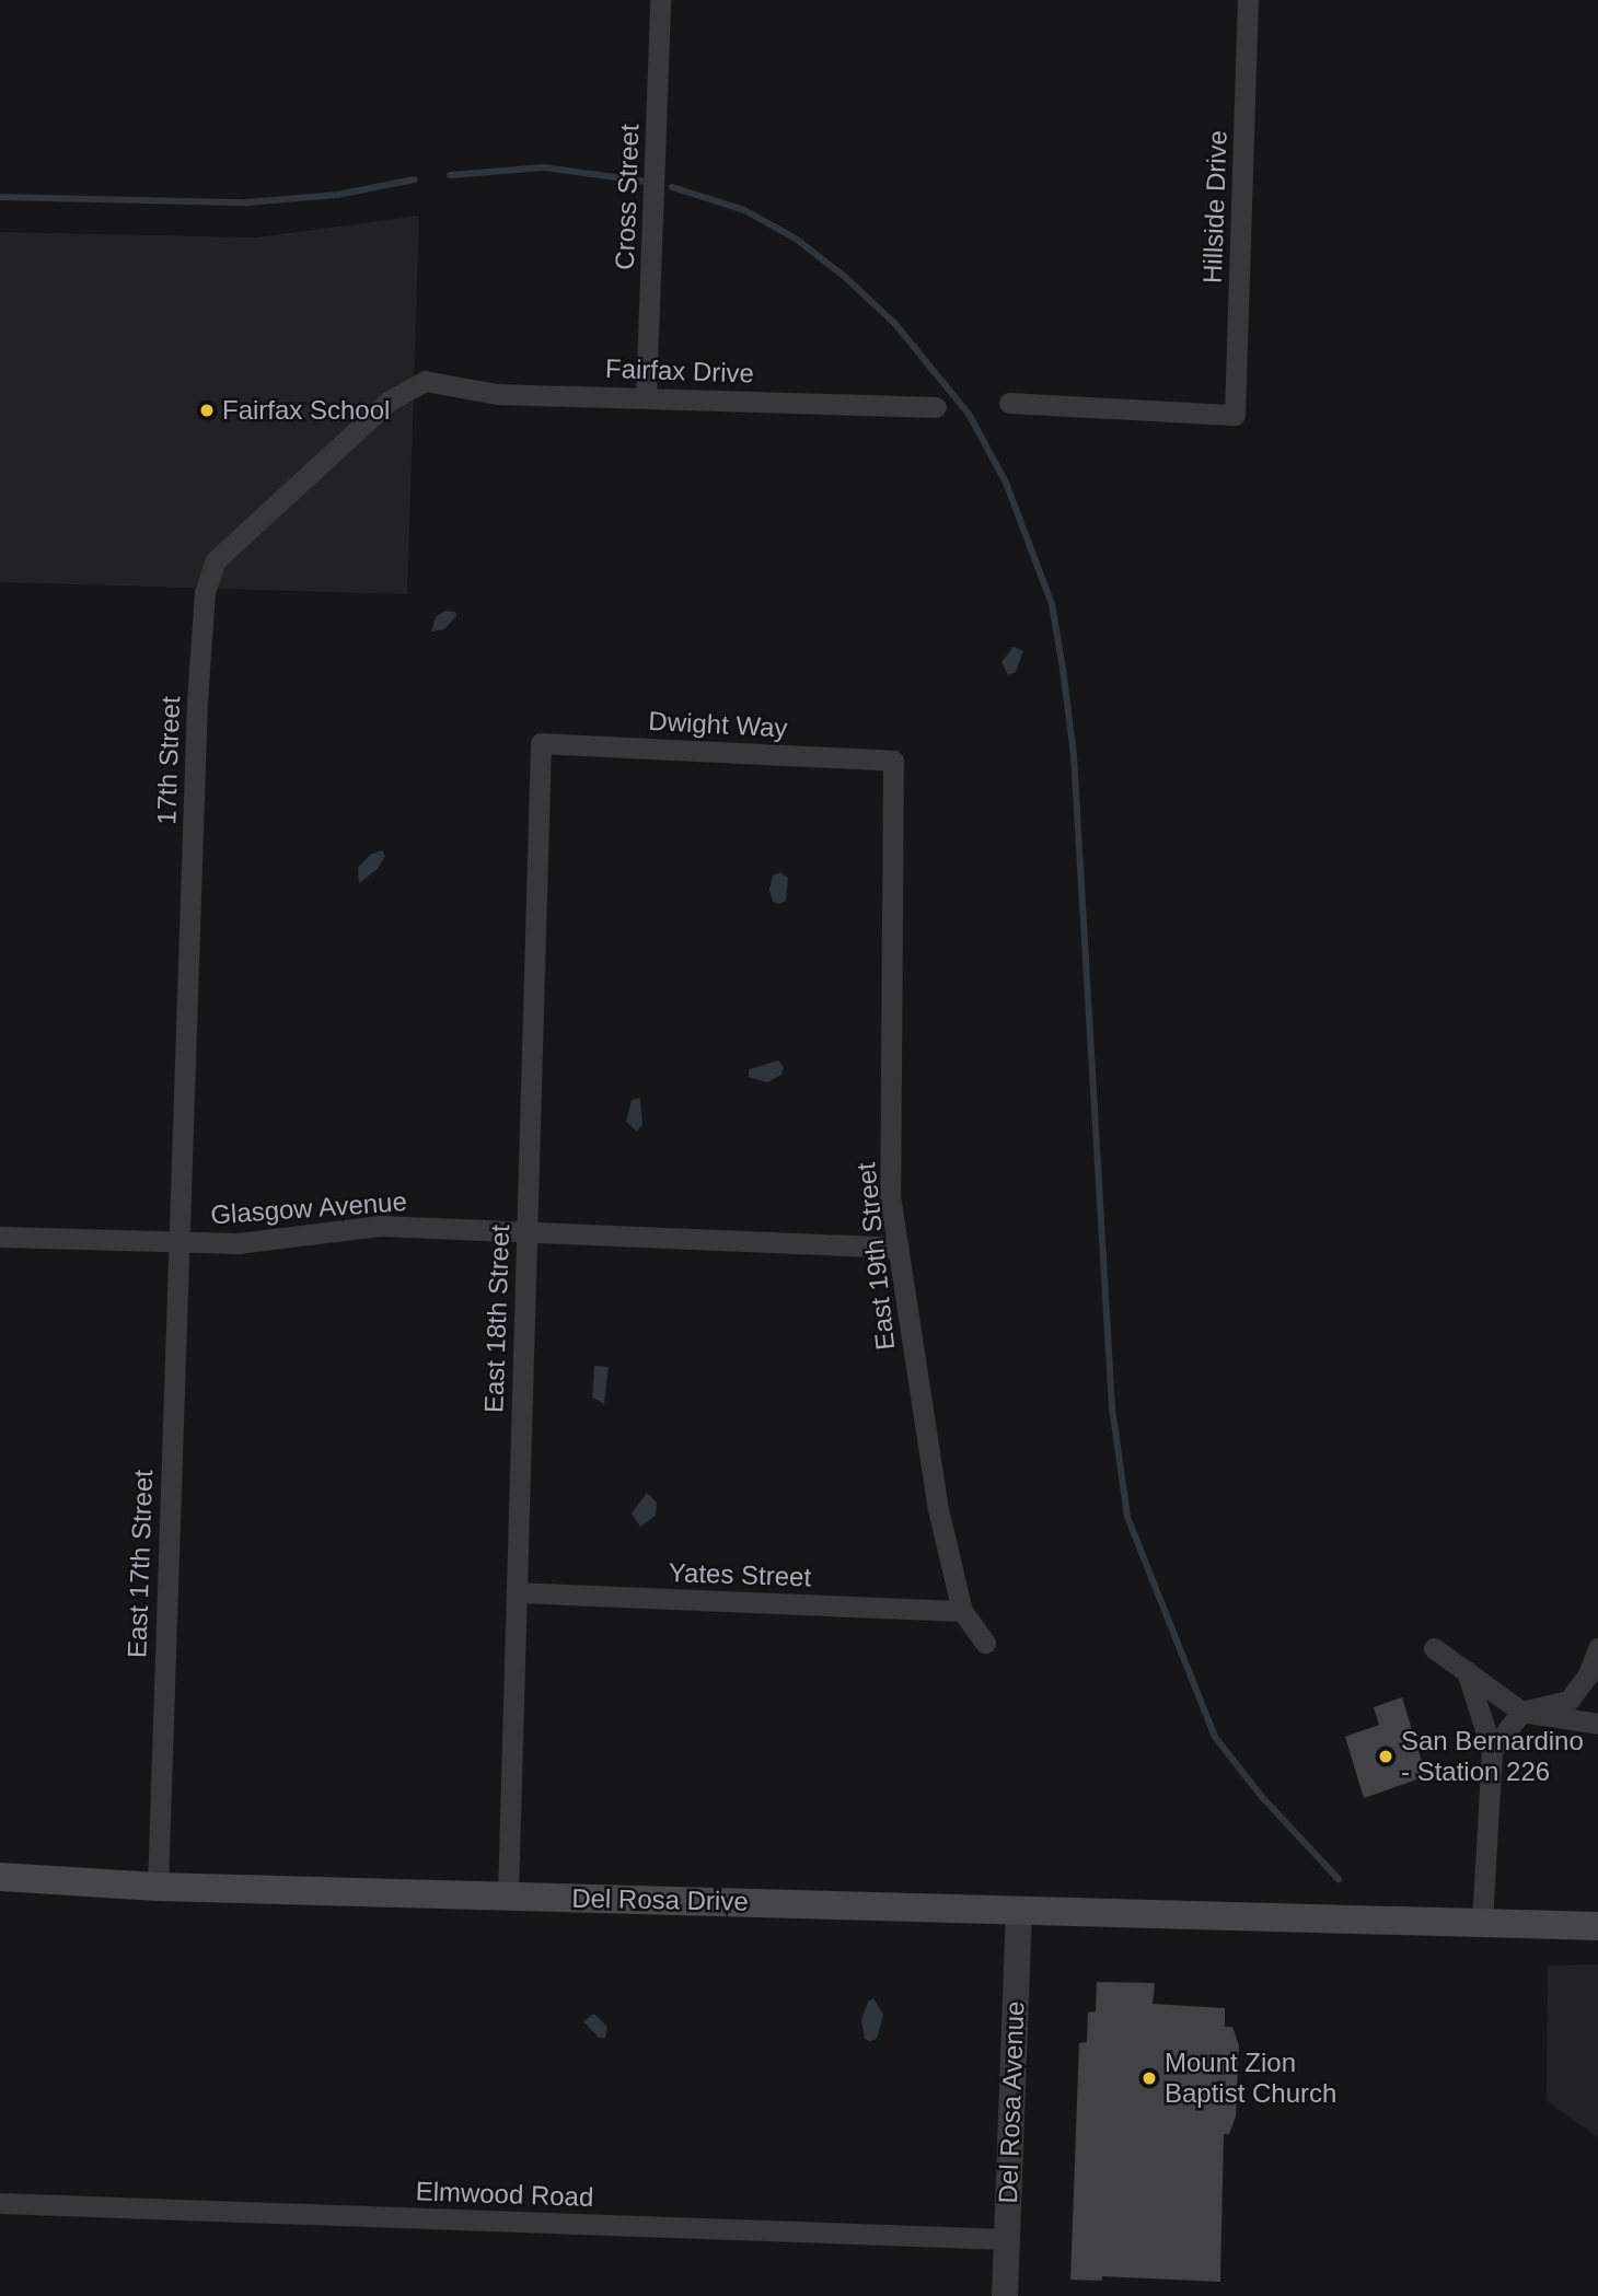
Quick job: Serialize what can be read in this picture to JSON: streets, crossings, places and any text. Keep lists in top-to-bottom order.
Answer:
{
  "streets": {
    "main road": ["Del Rosa Drive"],
    "street": [
      "Cross Street",
      "Hillside Drive",
      "Fairfax Drive",
      "Dwight Way",
      "17th Street",
      "Glasgow Avenue",
      "East 19th Street",
      "East 18th Street",
      "East 17th Street",
      "Yates Street",
      "Del Rosa Avenue",
      "Elmwood Road"
    ]
  },
  "crossings": [
    ["Cross Street", "Fairfax Drive"],
    ["Fairfax Drive", "17th Street"],
    ["Dwight Way", "East 19th Street"],
    ["Dwight Way", "East 18th Street"],
    ["17th Street", "Glasgow Avenue"],
    ["17th Street", "East 17th Street"],
    ["Glasgow Avenue", "East 19th Street"],
    ["Glasgow Avenue", "East 18th Street"],
    ["Glasgow Avenue", "East 17th Street"],
    ["East 19th Street", "Yates Street"],
    ["East 18th Street", "Yates Street"],
    ["East 18th Street", "Del Rosa Drive"],
    ["East 17th Street", "Del Rosa Drive"],
    ["Del Rosa Drive", "Del Rosa Avenue"],
    ["Del Rosa Avenue", "Elmwood Road"]
  ],
  "places": ["Fairfax School", "San Bernardino - Station 226", "Mount Zion Baptist Church"]
}
